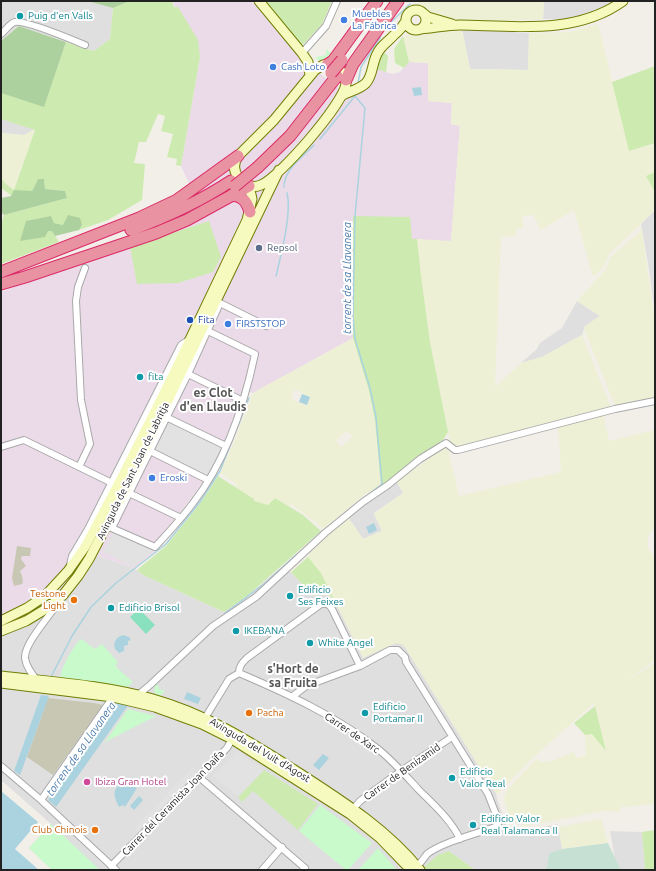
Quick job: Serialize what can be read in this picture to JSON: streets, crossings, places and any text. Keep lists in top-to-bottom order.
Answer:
{
  "streets": {
    "street": [
      "Avinguda de Sant Joan de Labritja",
      "Carrer de Xarc",
      "Avinguda del Vuit d'Agost",
      "Carrer de Benizamid",
      "Carrer del Ceramista Joan Daifa"
    ]
  },
  "crossings": [
    ["Carrer de Xarc", "Carrer de Benizamid"],
    ["Avinguda del Vuit d'Agost", "Carrer de Benizamid"],
    ["Avinguda del Vuit d'Agost", "Carrer del Ceramista Joan Daifa"]
  ],
  "districts": ["es Clot d'en Llaudis", "s'Hort de sa Fruita"],
  "water": ["torrent de sa Llavanera"],
  "places": [
    "Puig d'en Valls",
    "Muebles La Fábrica",
    "Cash Loto",
    "Repsol",
    "Fita",
    "FIRSTSTOP",
    "fita",
    "Eroski",
    "Edificio Ses Feixes",
    "Testone Light",
    "Edificio Brisol",
    "IKEBANA",
    "White Angel",
    "Pacha",
    "Edificio Portamar II",
    "Edificio Valor Real",
    "Ibiza Gran Hotel",
    "Edificio Valor Real Talamanca II",
    "Club Chinois"
  ]
}
